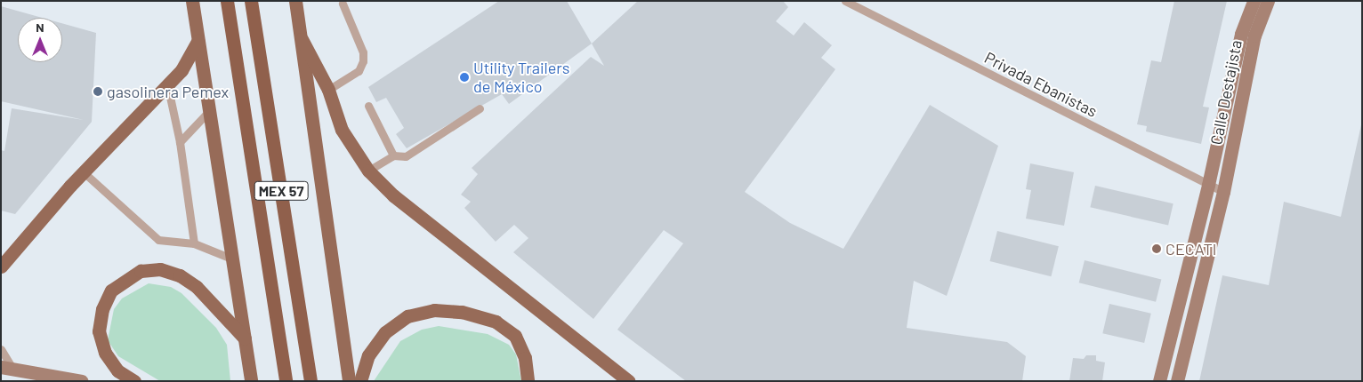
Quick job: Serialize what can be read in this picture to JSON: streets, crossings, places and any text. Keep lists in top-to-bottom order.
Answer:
{
  "streets": {
    "highway": ["MEX 57"],
    "main road": ["Calle Destajista"],
    "lane": ["Privada Ebanistas"]
  },
  "crossings": [
    ["Privada Ebanistas", "Calle Destajista"]
  ],
  "places": ["Utility Trailers de México", "gasolinera Pemex", "CECATI"],
  "north": "top"
}
